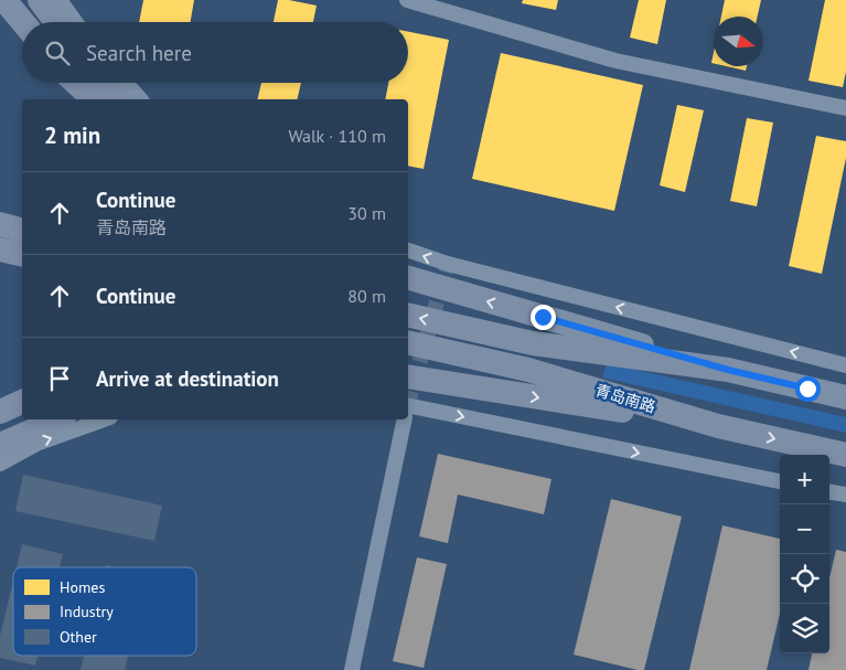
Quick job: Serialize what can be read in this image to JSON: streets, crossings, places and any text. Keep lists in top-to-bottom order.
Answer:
{
  "streets": {
    "main road": ["青岛南路"]
  },
  "legend": ["Homes", "Industry", "Other"],
  "north": "right",
  "page": {
    "search": "Search here",
    "heading": ["2 min", "Walk · 110 m"],
    "list": [
      ["Continue", "青岛南路", "30 m"],
      ["Continue", "80 m"],
      "Arrive at destination"
    ],
    "map_buttons": ["+", "−"]
  }
}
